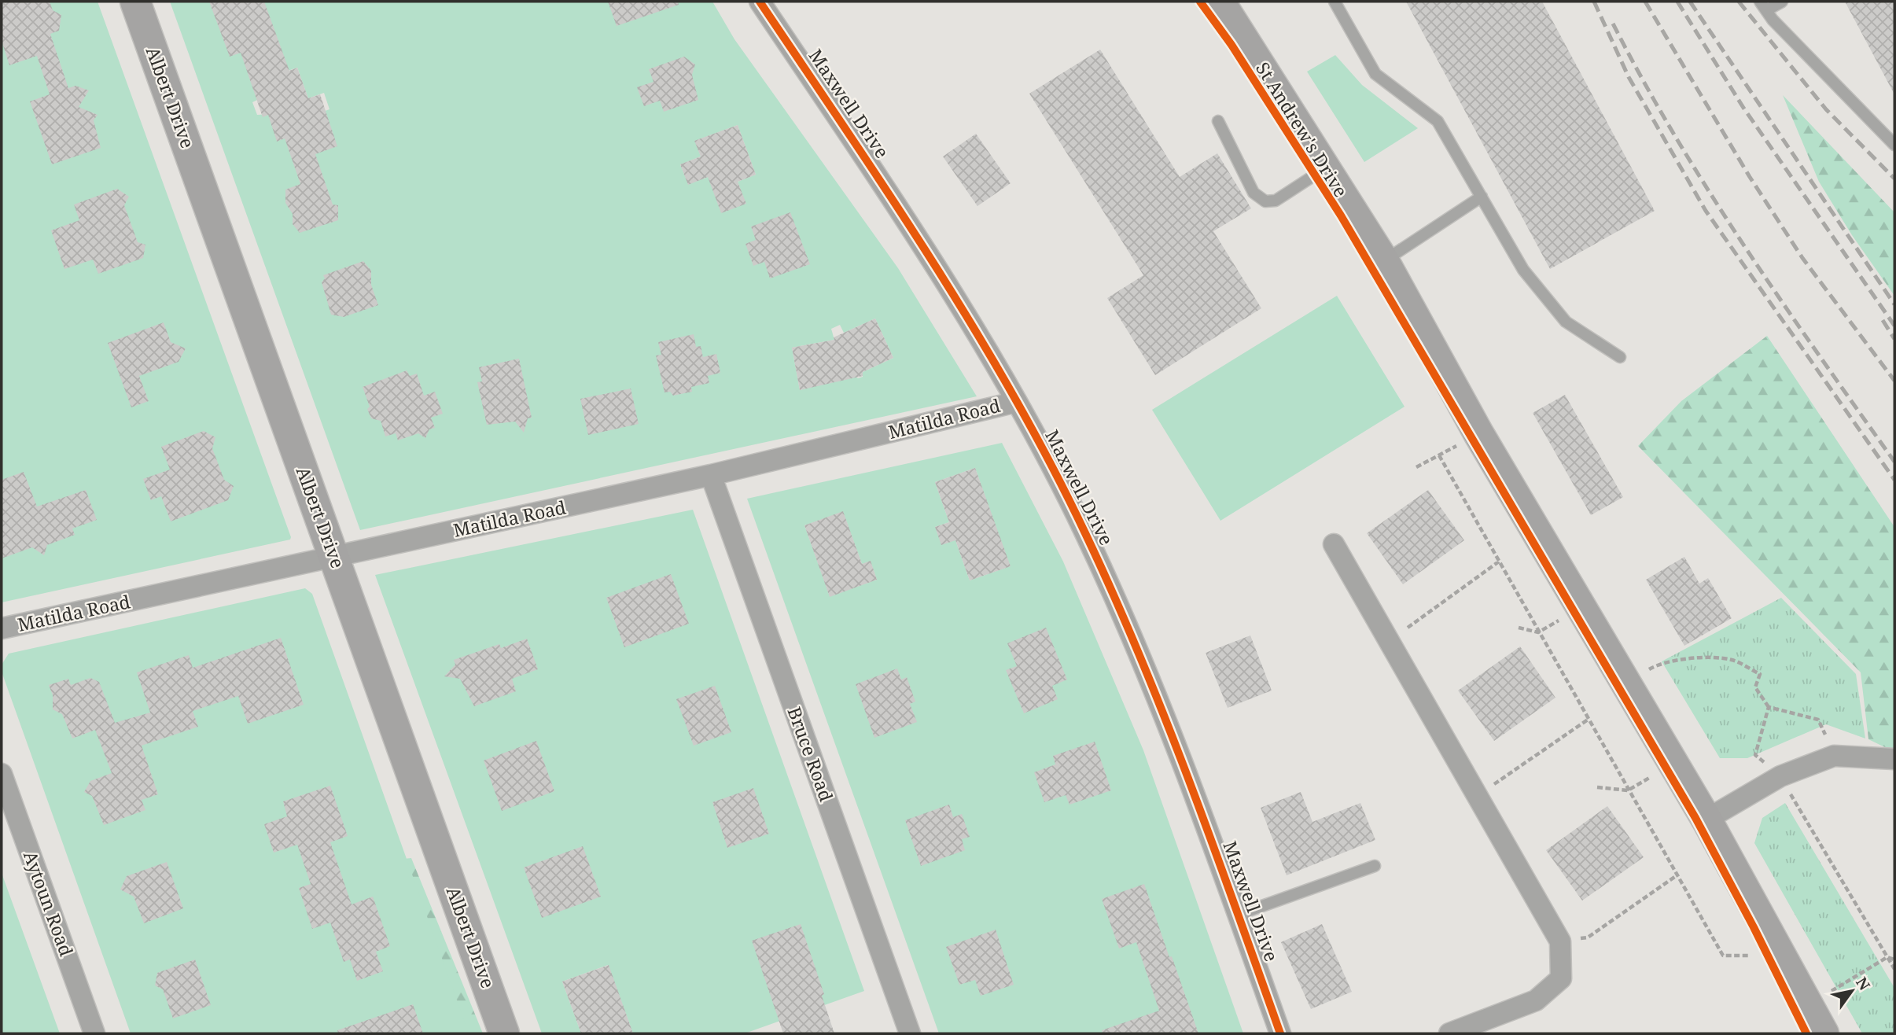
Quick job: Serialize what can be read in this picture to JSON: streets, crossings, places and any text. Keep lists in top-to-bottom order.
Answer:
{
  "streets": {
    "street": [
      "Albert Drive",
      "Maxwell Drive",
      "St Andrew's Drive",
      "Matilda Road",
      "Bruce Road",
      "Aytoun Road"
    ]
  },
  "crossings": [
    ["Albert Drive", "Matilda Road"],
    ["Maxwell Drive", "Matilda Road"],
    ["Matilda Road", "Bruce Road"]
  ],
  "north": "top right"
}
